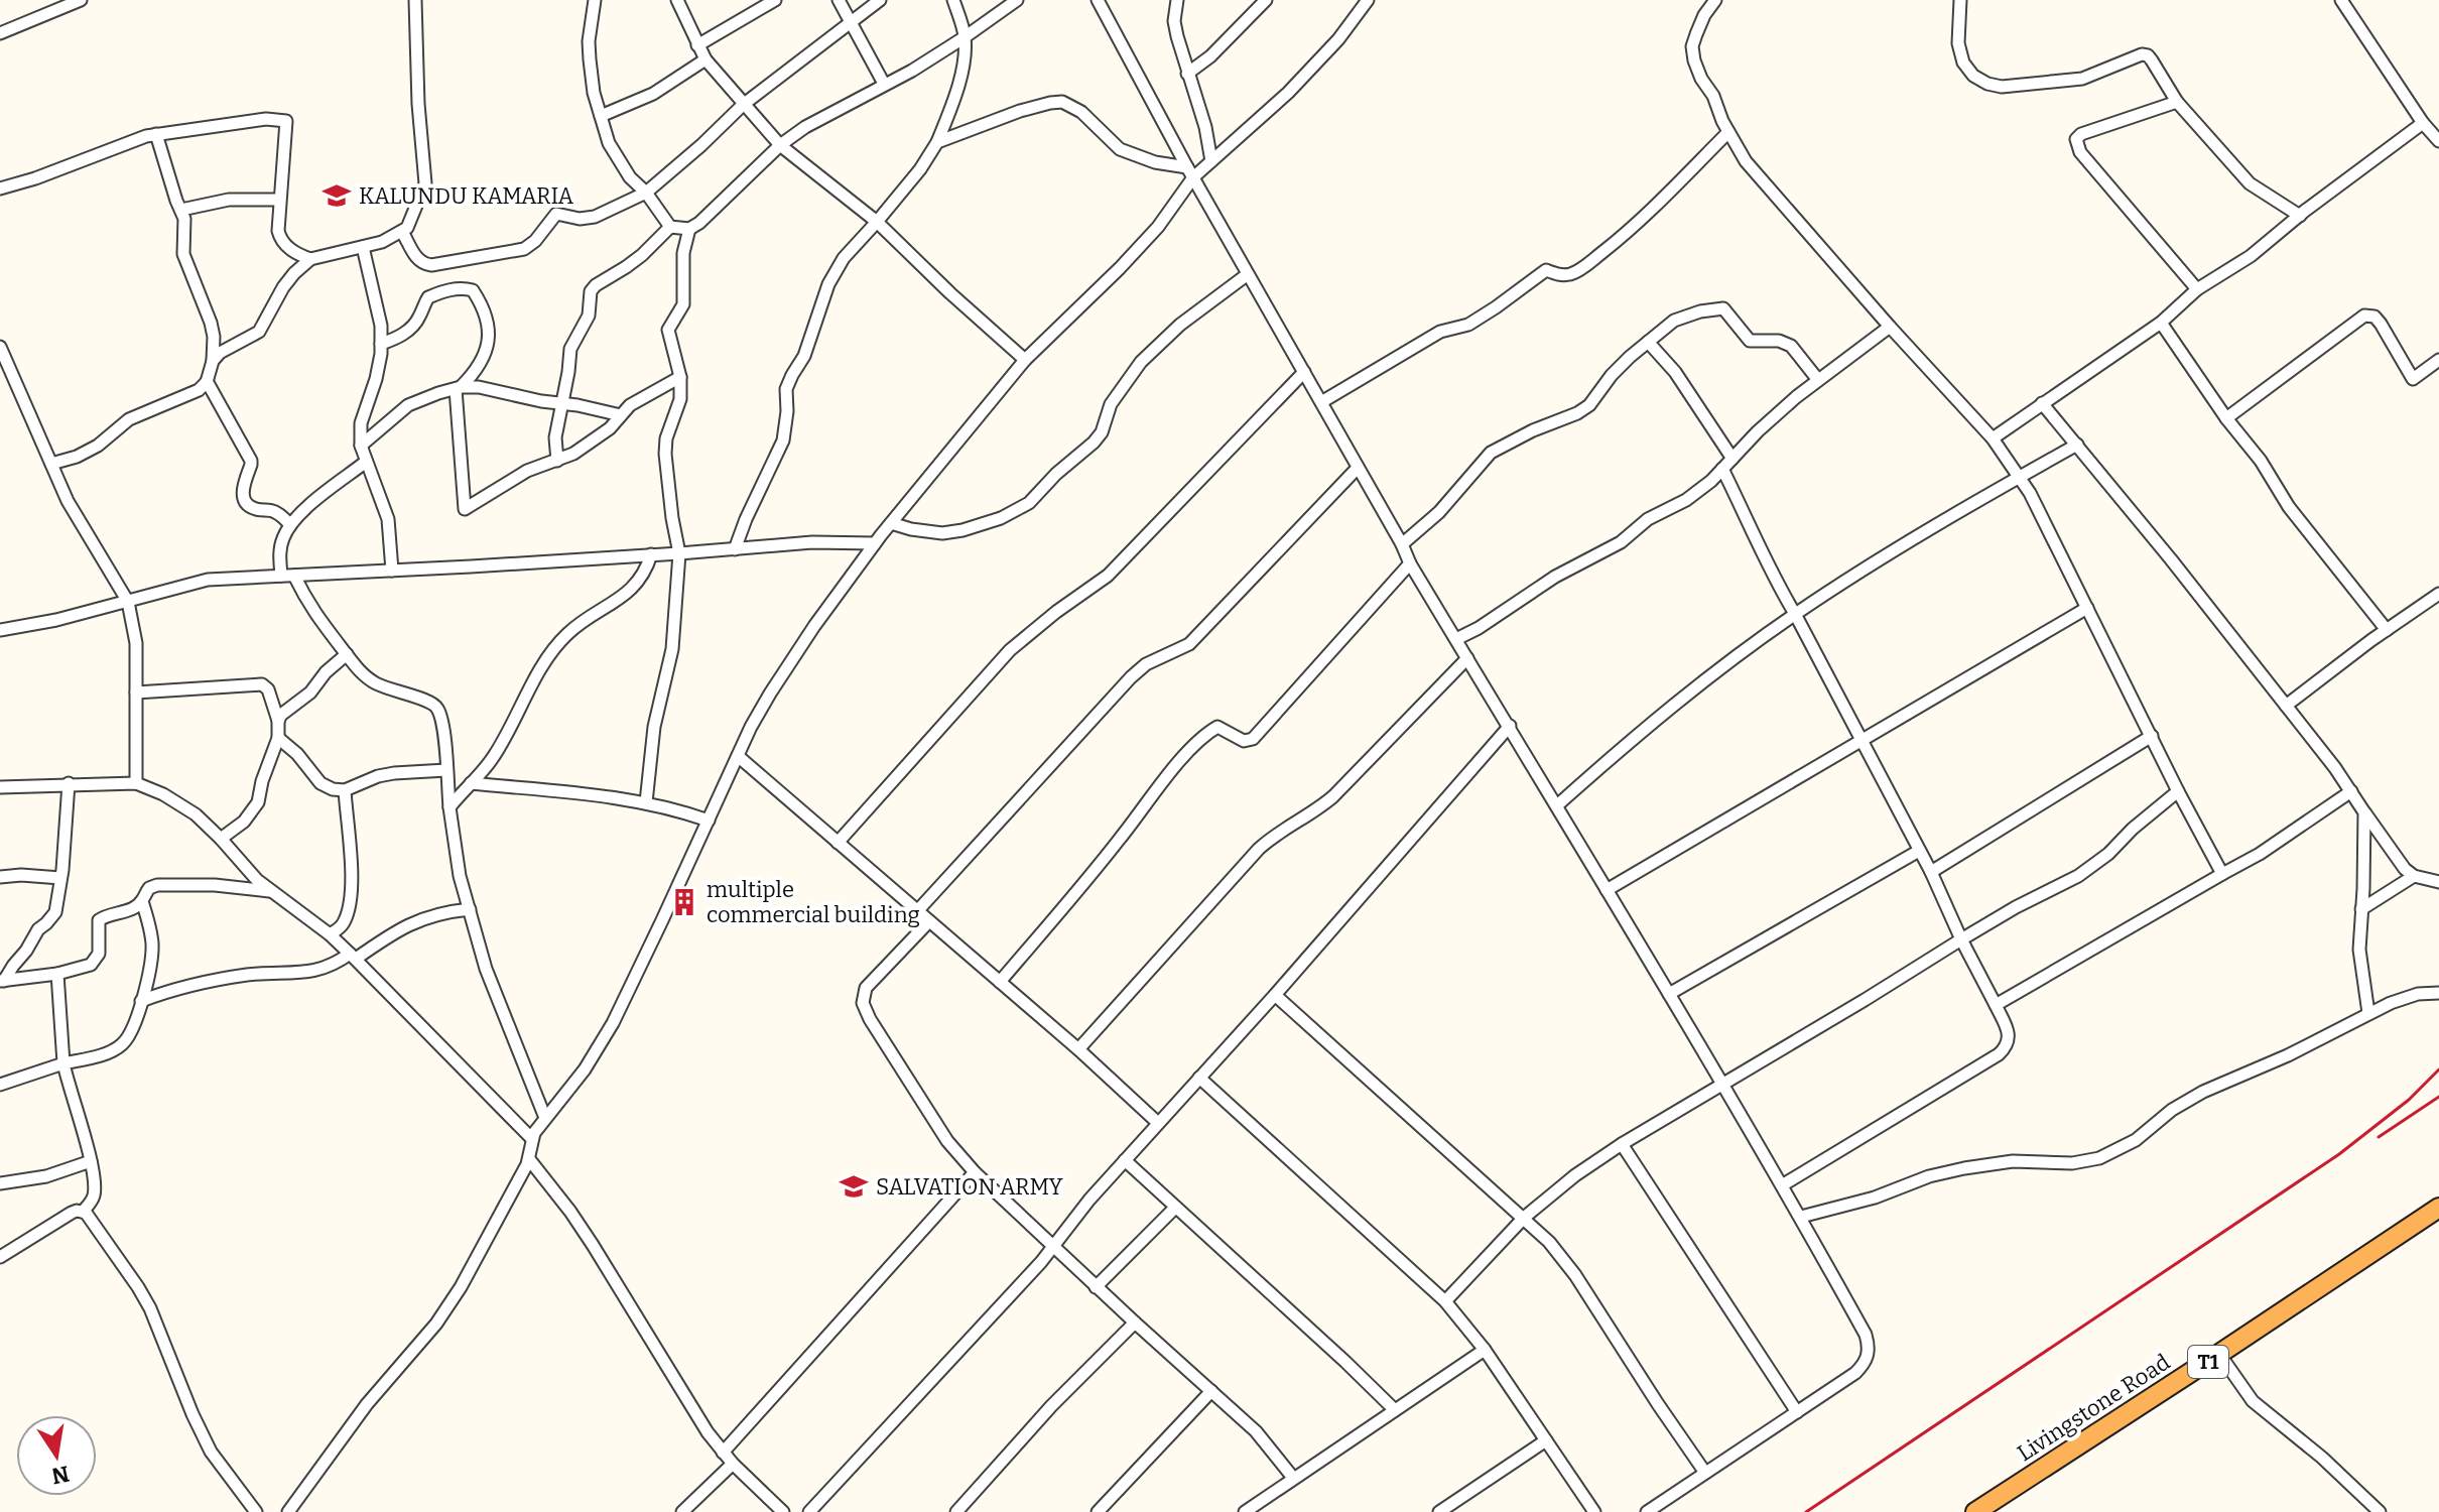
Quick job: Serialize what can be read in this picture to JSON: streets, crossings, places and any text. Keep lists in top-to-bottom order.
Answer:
{
  "streets": {
    "highway": ["T1", "Livingstone Road"]
  },
  "places": {
    "school or university": ["KALUNDU KAMARIA", "SALVATION ARMY"],
    "building": ["multiple commercial building"]
  },
  "north": "bottom"
}
